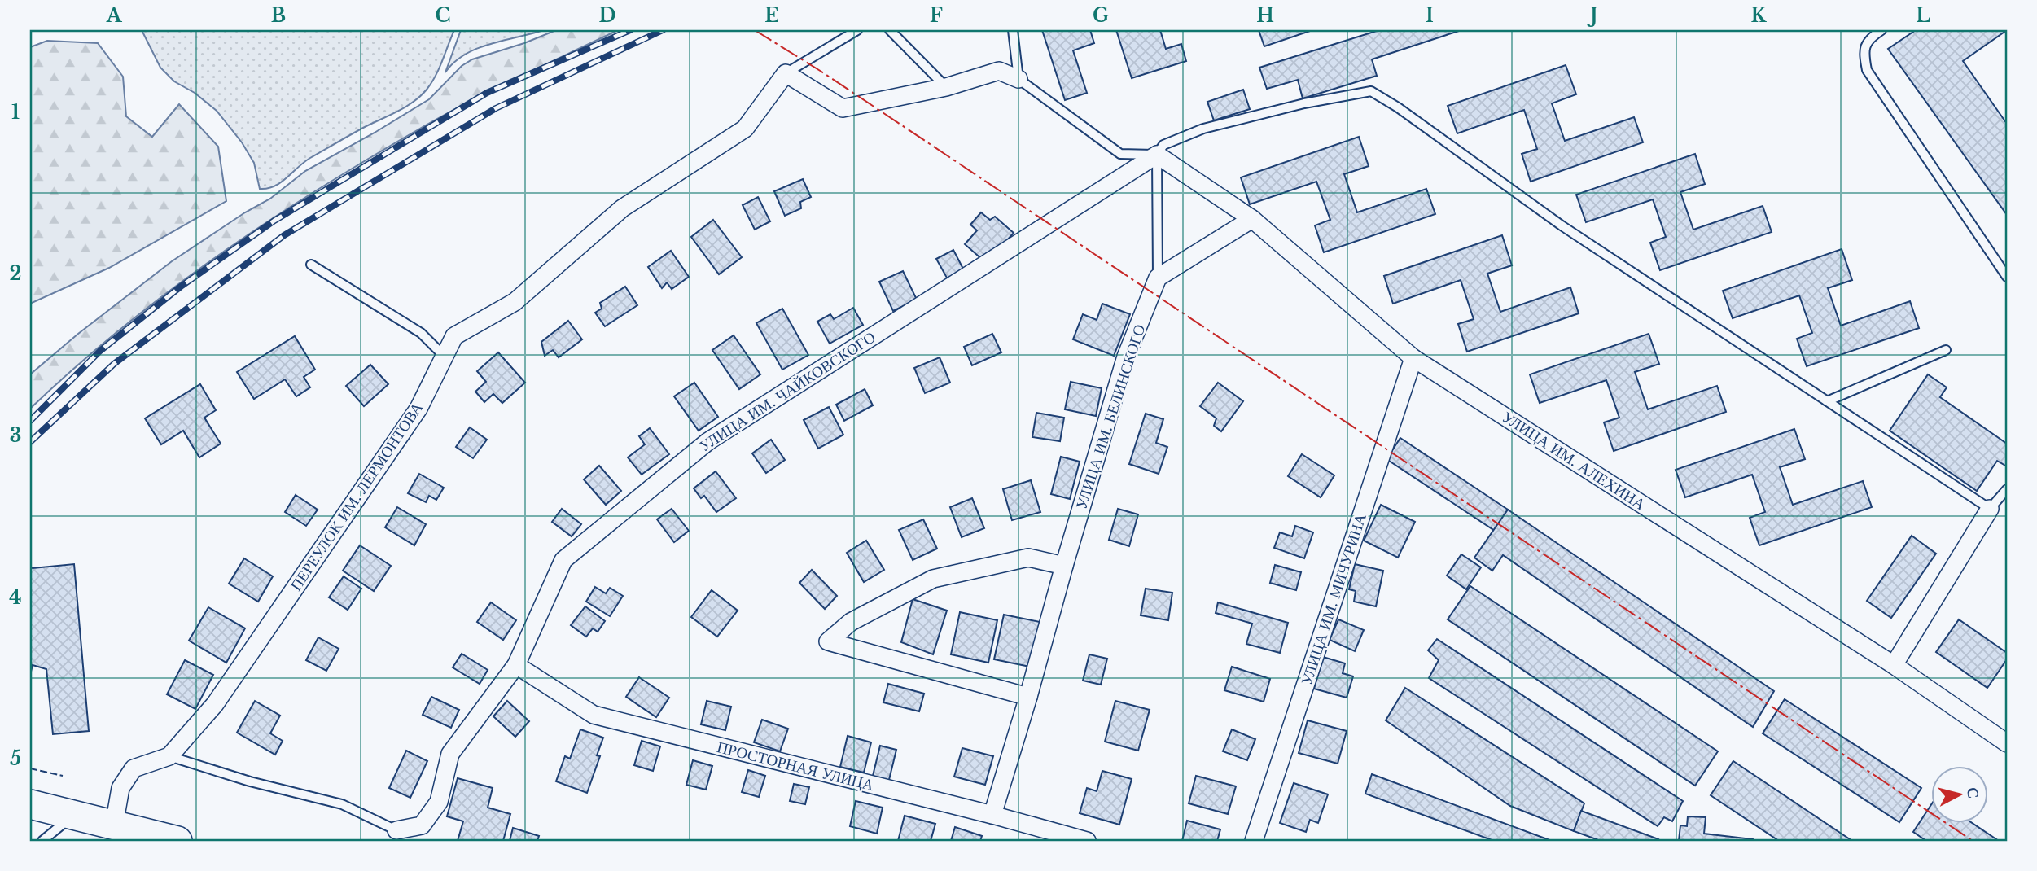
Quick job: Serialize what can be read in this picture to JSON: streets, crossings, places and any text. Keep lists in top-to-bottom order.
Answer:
{
  "streets": {
    "street": [
      "УЛИЦА ИМ. ЧАЙКОВСКОГО",
      "УЛИЦА ИМ. БЕЛИНСКОГО",
      "УЛИЦА ИМ. АЛЕХИНА",
      "ПЕРЕУЛОК ИМ. ЛЕРМОНТОВА",
      "УЛИЦА ИМ. МИЧУРИНА",
      "ПРОСТОРНАЯ УЛИЦА"
    ]
  },
  "crossings": [
    ["УЛИЦА ИМ. ЧАЙКОВСКОГО", "УЛИЦА ИМ. АЛЕХИНА"],
    ["УЛИЦА ИМ. ЧАЙКОВСКОГО", "ПРОСТОРНАЯ УЛИЦА"],
    ["УЛИЦА ИМ. БЕЛИНСКОГО", "ПРОСТОРНАЯ УЛИЦА"],
    ["УЛИЦА ИМ. АЛЕХИНА", "УЛИЦА ИМ. МИЧУРИНА"]
  ],
  "north": "right",
  "grid": {
    "columns": [
      "A",
      "B",
      "C",
      "D",
      "E",
      "F",
      "G",
      "H",
      "I",
      "J",
      "K",
      "L"
    ],
    "rows": [
      "1",
      "2",
      "3",
      "4",
      "5"
    ]
  }
}
